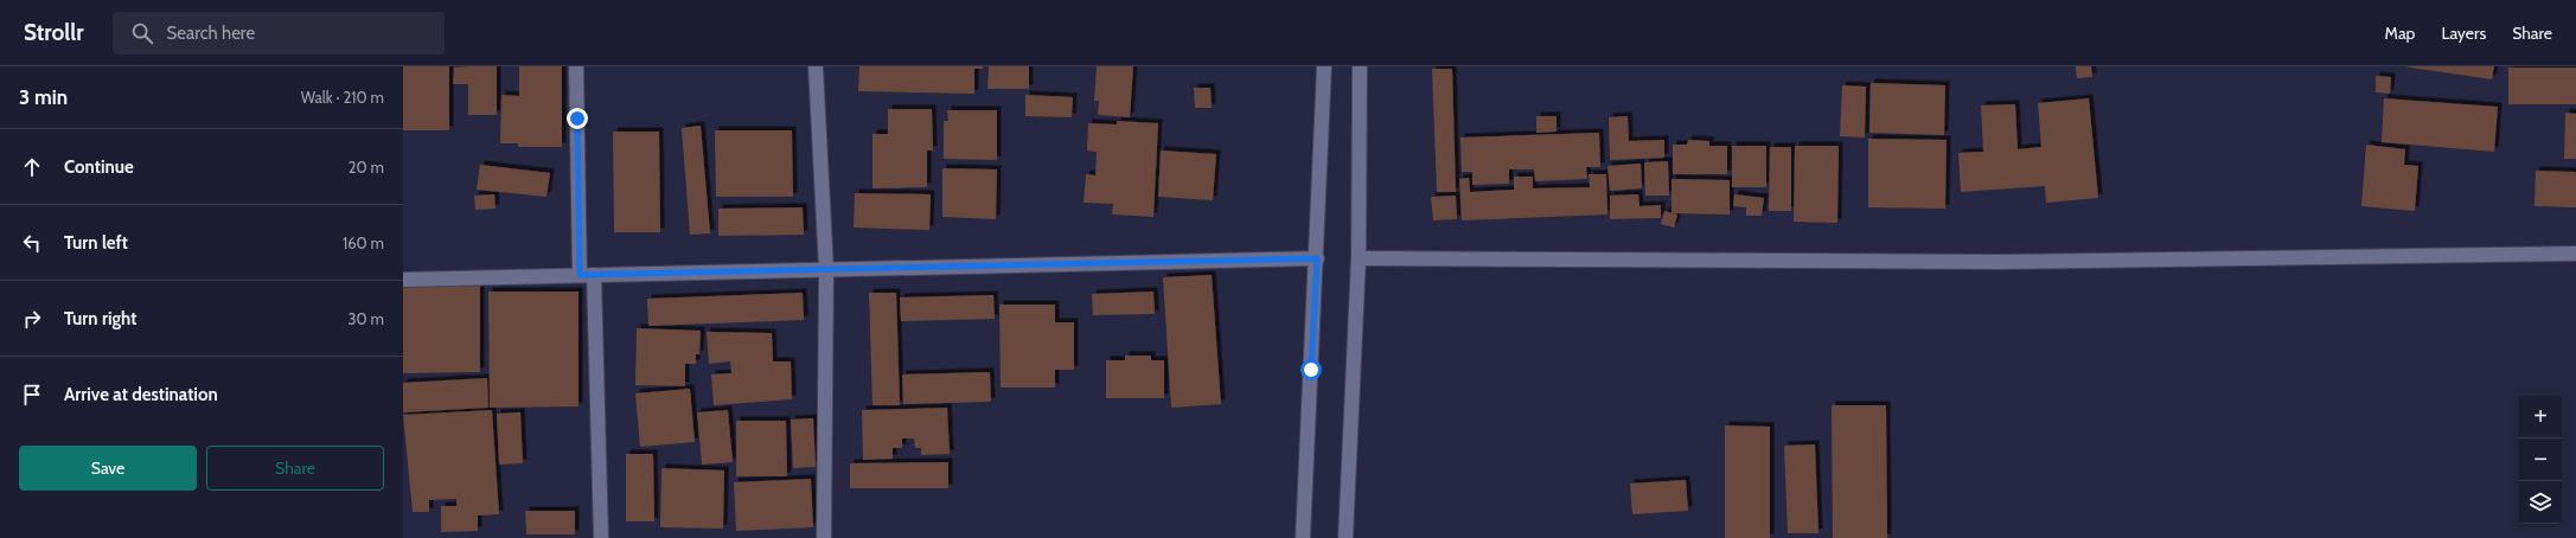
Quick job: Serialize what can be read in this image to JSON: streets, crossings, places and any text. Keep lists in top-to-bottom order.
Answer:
{
  "page": {
    "header": "Strollr",
    "search": "Search here",
    "nav": ["Map", "Layers", "Share"],
    "heading": ["3 min", "Walk · 210 m"],
    "list": [
      ["Continue", "20 m"],
      ["Turn left", "160 m"],
      ["Turn right", "30 m"],
      "Arrive at destination"
    ],
    "map_buttons": ["+", "−"],
    "buttons": ["Save", "Share"]
  }
}
